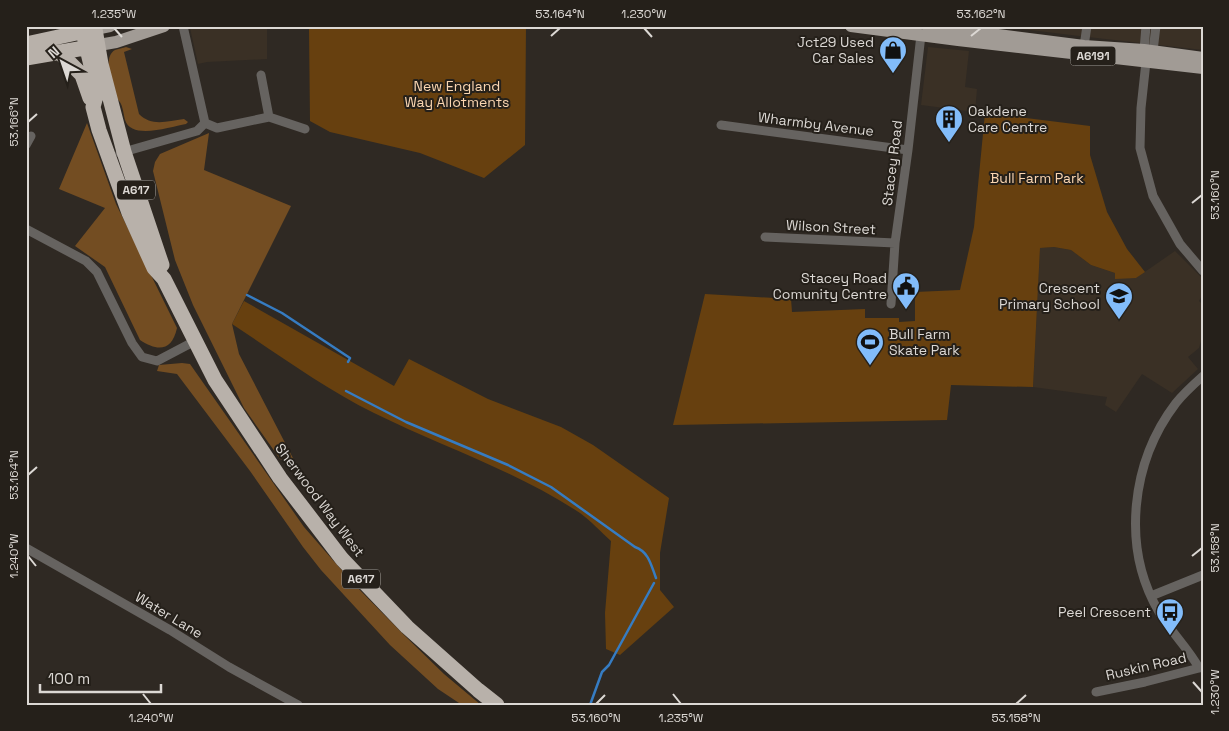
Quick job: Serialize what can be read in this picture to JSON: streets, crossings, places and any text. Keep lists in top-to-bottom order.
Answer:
{
  "streets": {
    "highway": ["A617", "Sherwood Way West"],
    "main road": ["A6191"],
    "street": [
      "Wharmby Avenue",
      "Stacey Road",
      "Wilson Street",
      "Water Lane",
      "Ruskin Road"
    ]
  },
  "crossings": [
    ["A6191", "Stacey Road"],
    ["Wharmby Avenue", "Stacey Road"],
    ["Stacey Road", "Wilson Street"],
    ["A617", "Sherwood Way West"]
  ],
  "parks": ["New England Way Allotments", "Bull Farm Park"],
  "places": {
    "shop": ["Jct29 Used Car Sales"],
    "building": ["Oakdene Care Centre"],
    "public building": ["Stacey Road Comunity Centre"],
    "school or university": ["Crescent Primary School"],
    "sports": ["Bull Farm Skate Park"],
    "bus stop": ["Peel Crescent"]
  },
  "scale_bar": "100 m",
  "north": "top left",
  "coordinates": [
    "1.235°W",
    "53.164°N",
    "1.230°W",
    "53.162°N",
    "53.166°N",
    "53.160°N",
    "53.158°N",
    "1.240°W"
  ]
}
